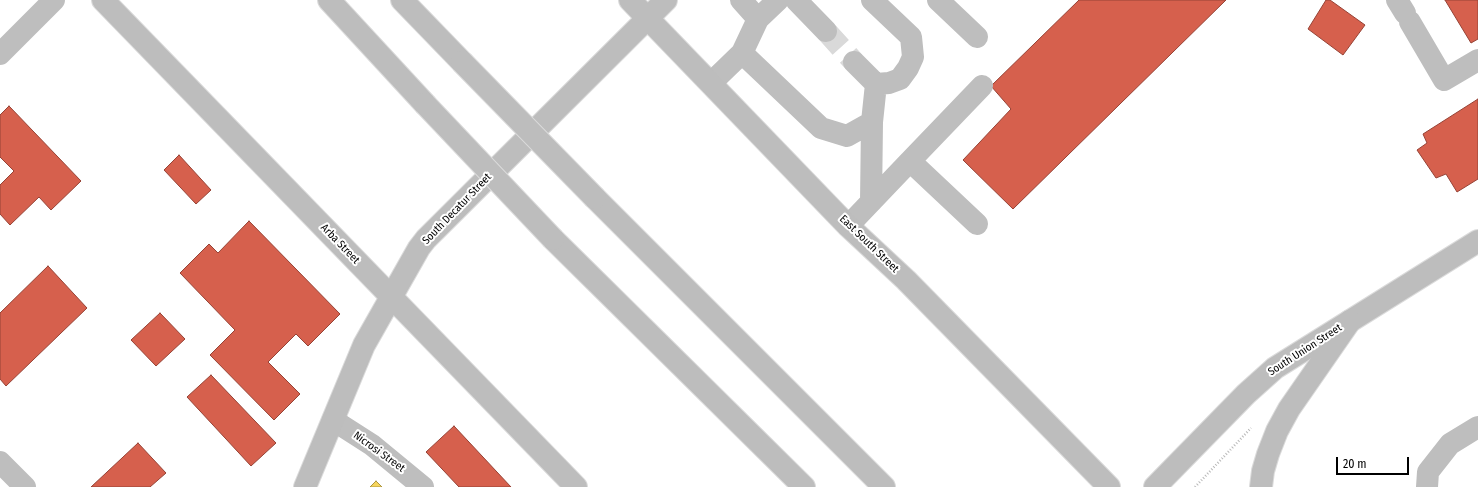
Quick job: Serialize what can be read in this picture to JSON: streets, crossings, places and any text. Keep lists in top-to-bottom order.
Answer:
{
  "streets": {
    "main road": [
      "South Decatur Street",
      "Arba Street",
      "East South Street",
      "South Union Street"
    ],
    "street": ["Nicrosi Street"]
  },
  "crossings": [
    ["South Decatur Street", "Arba Street"],
    ["South Decatur Street", "East South Street"],
    ["South Decatur Street", "Nicrosi Street"]
  ],
  "scale_bar": "20 m"
}
